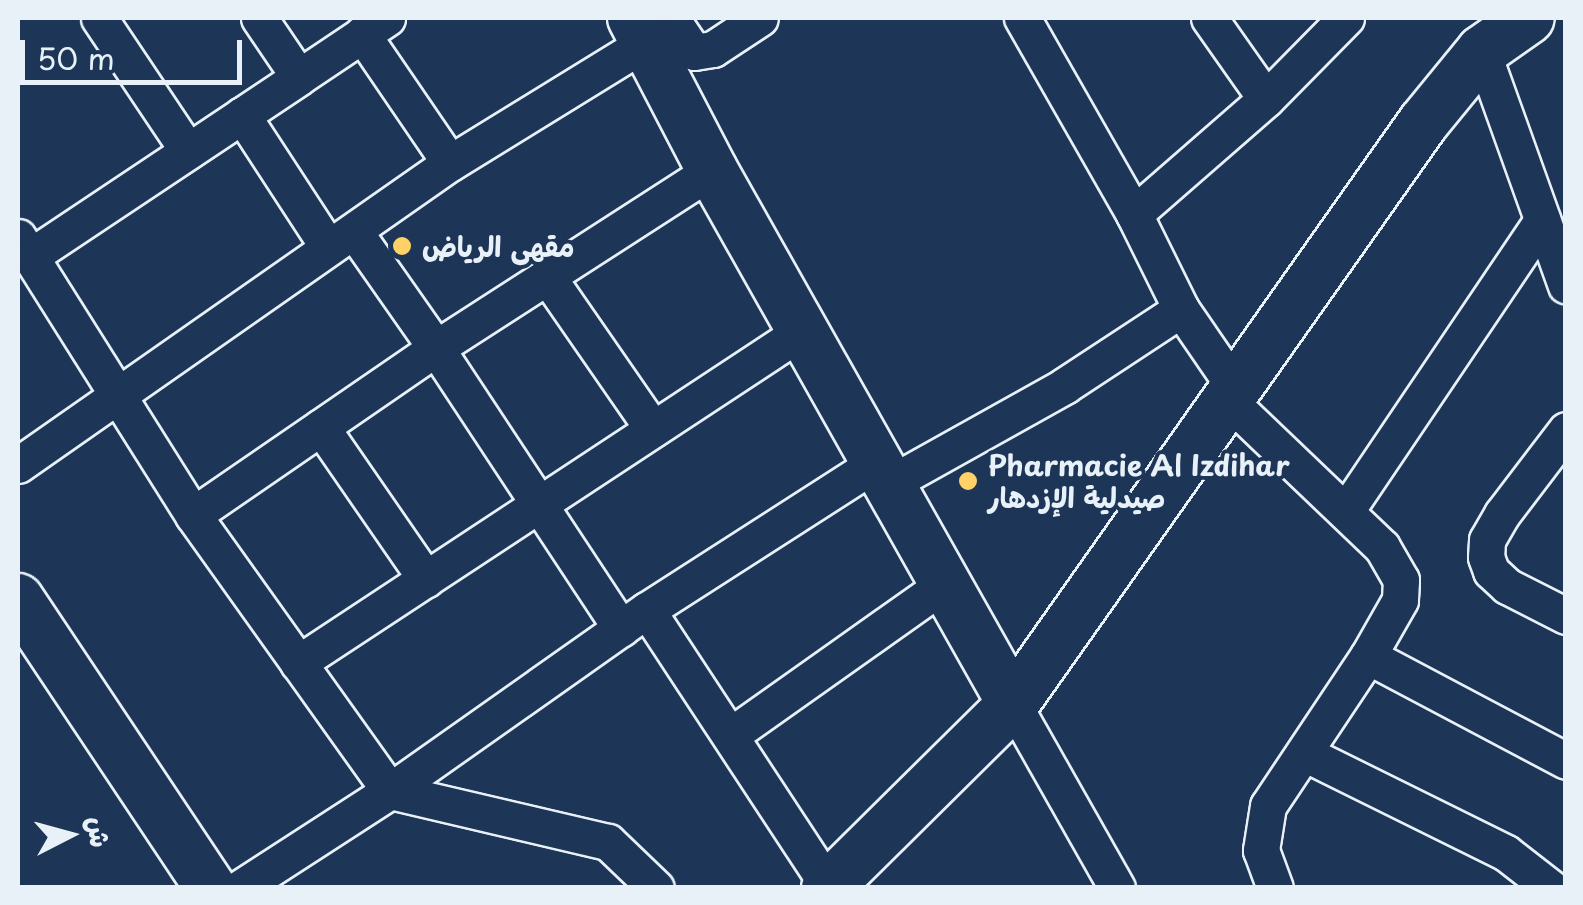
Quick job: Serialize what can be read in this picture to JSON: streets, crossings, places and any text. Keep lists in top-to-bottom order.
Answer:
{
  "places": ["مقهى الرياض", "Pharmacie Al Izdihar صيدلية الإزدهار"],
  "scale_bar": "50 m",
  "north": "right"
}
